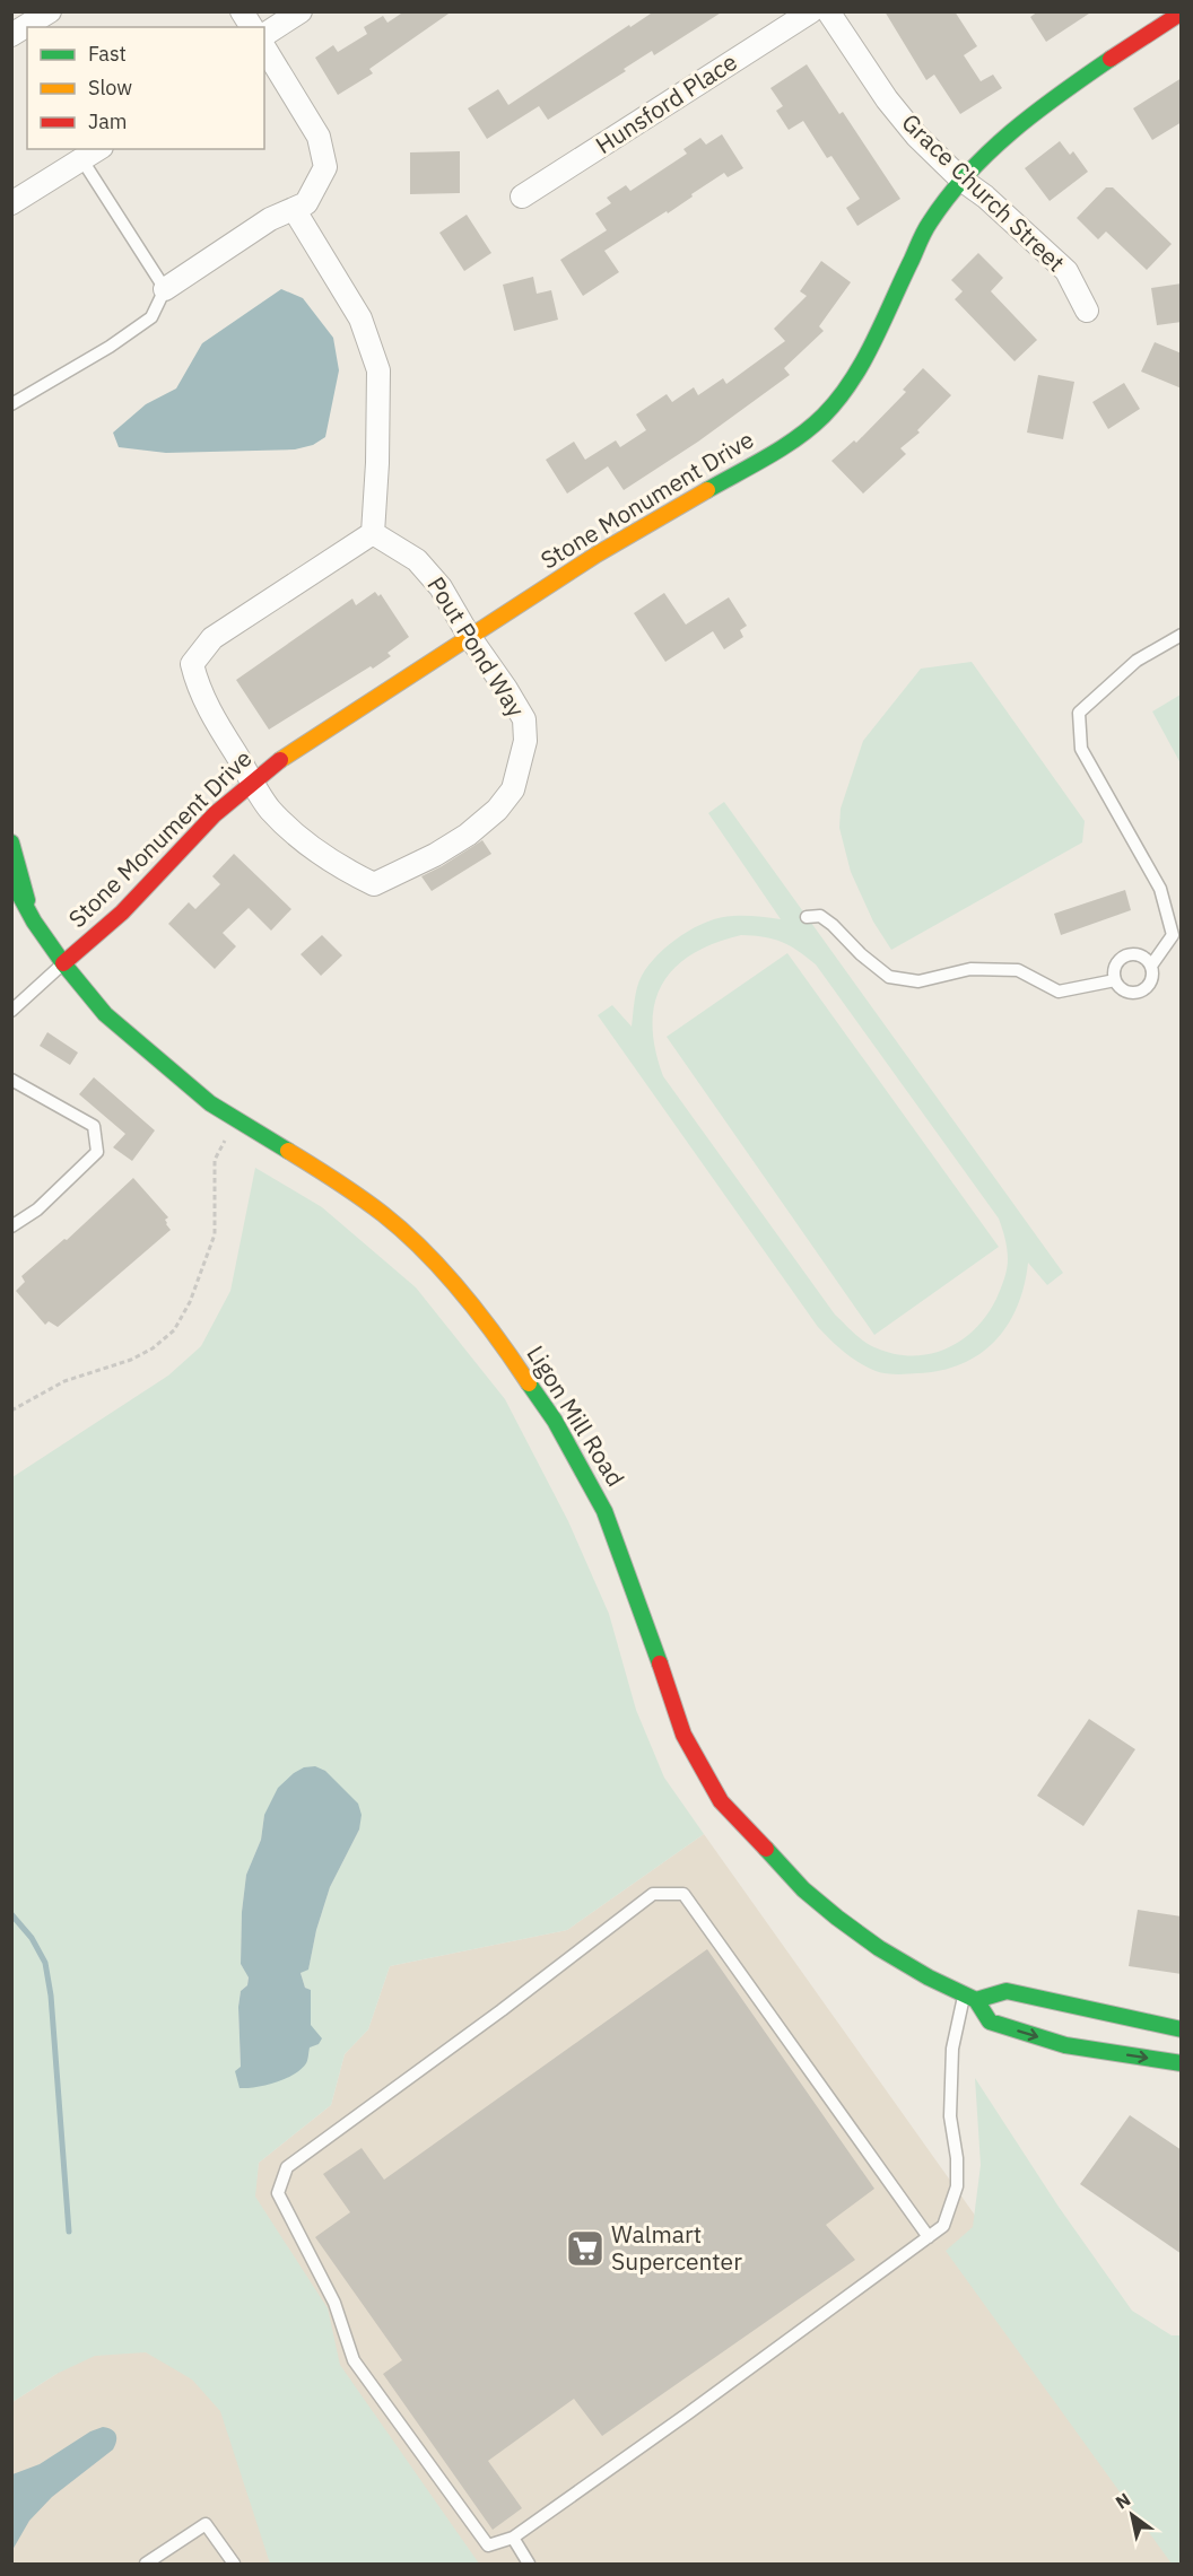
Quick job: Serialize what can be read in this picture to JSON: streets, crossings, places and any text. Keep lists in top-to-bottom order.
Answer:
{
  "streets": {
    "main road": ["Stone Monument Drive", "Ligon Mill Road"],
    "street": ["Hunsford Place", "Grace Church Street", "Pout Pond Way"]
  },
  "crossings": [
    ["Grace Church Street", "Stone Monument Drive"],
    ["Stone Monument Drive", "Pout Pond Way"],
    ["Stone Monument Drive", "Ligon Mill Road"]
  ],
  "places": {
    "supermarket": ["Walmart Supercenter"]
  },
  "legend": ["Fast", "Slow", "Jam"],
  "north": "top left"
}
